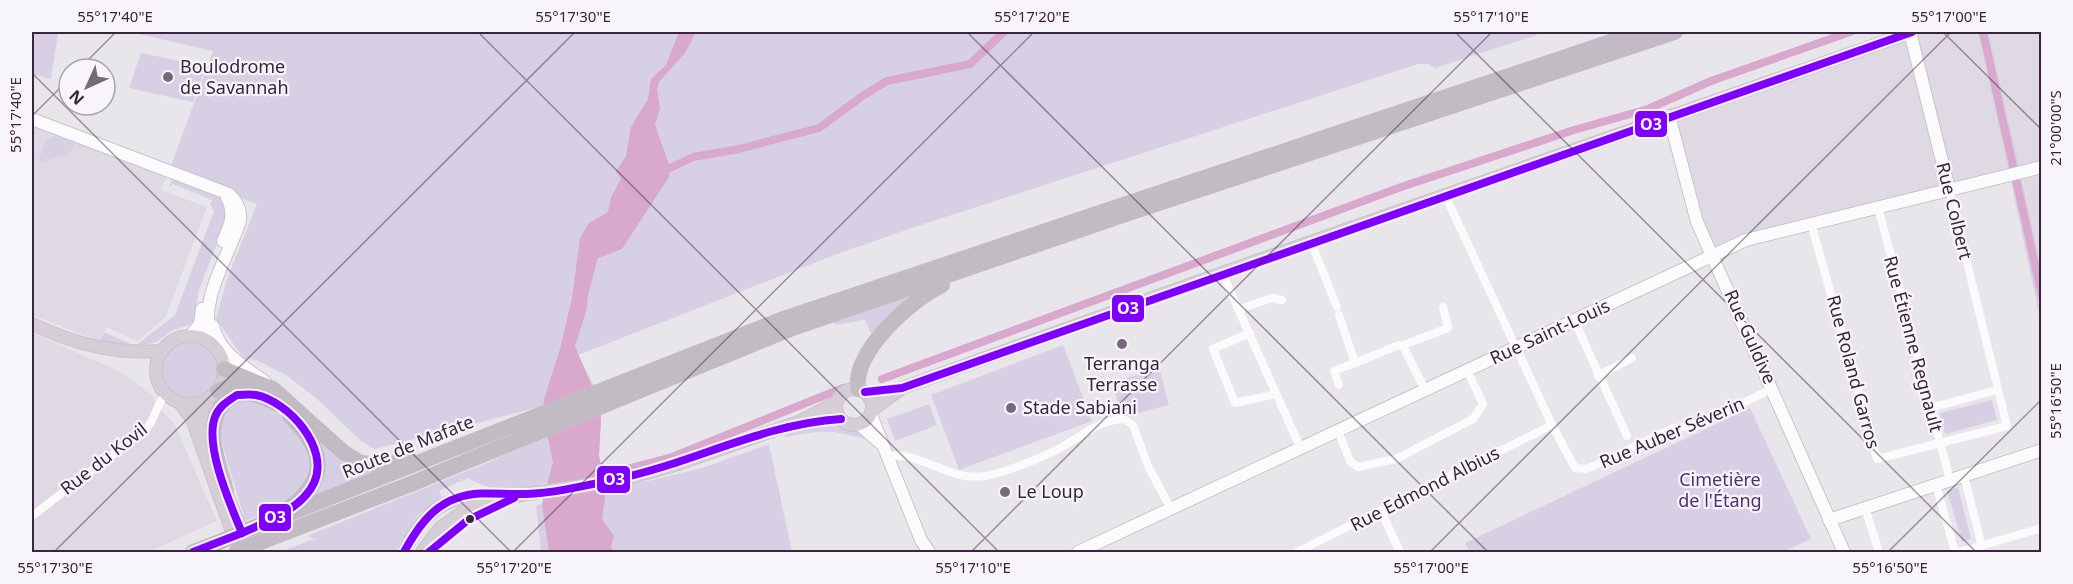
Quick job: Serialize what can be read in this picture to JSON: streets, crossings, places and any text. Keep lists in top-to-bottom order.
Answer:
{
  "streets": {
    "highway": ["Route de Mafate"],
    "street": [
      "Rue Colbert",
      "Rue Saint-Louis",
      "Rue Guldive",
      "Rue Étienne Regnault",
      "Rue Roland Garros",
      "Rue Auber Séverin",
      "Rue du Kovil",
      "Rue Edmond Albius"
    ]
  },
  "crossings": [
    ["Rue Colbert", "Rue Saint-Louis"],
    ["Rue Colbert", "Rue Étienne Regnault"],
    ["Rue Colbert", "Rue Roland Garros"],
    ["Rue Saint-Louis", "Rue Guldive"],
    ["Rue Saint-Louis", "Rue Étienne Regnault"],
    ["Rue Saint-Louis", "Rue Roland Garros"],
    ["Rue Saint-Louis", "Rue Auber Séverin"],
    ["Rue Guldive", "Rue Auber Séverin"],
    ["Rue Étienne Regnault", "Rue Roland Garros"],
    ["Rue Auber Séverin", "Rue Edmond Albius"]
  ],
  "parks": ["Cimetière de l'Étang"],
  "places": [
    "Boulodrome de Savannah",
    "Terranga Terrasse",
    "Stade Sabiani",
    "Le Loup"
  ],
  "lines": ["transit line O3"],
  "north": "bottom left",
  "coordinates": [
    "55°17'40\"E",
    "55°17'30\"E",
    "55°17'20\"E",
    "55°17'10\"E",
    "55°17'00\"E",
    "21°00'00\"S",
    "55°16'50\"E"
  ]
}
